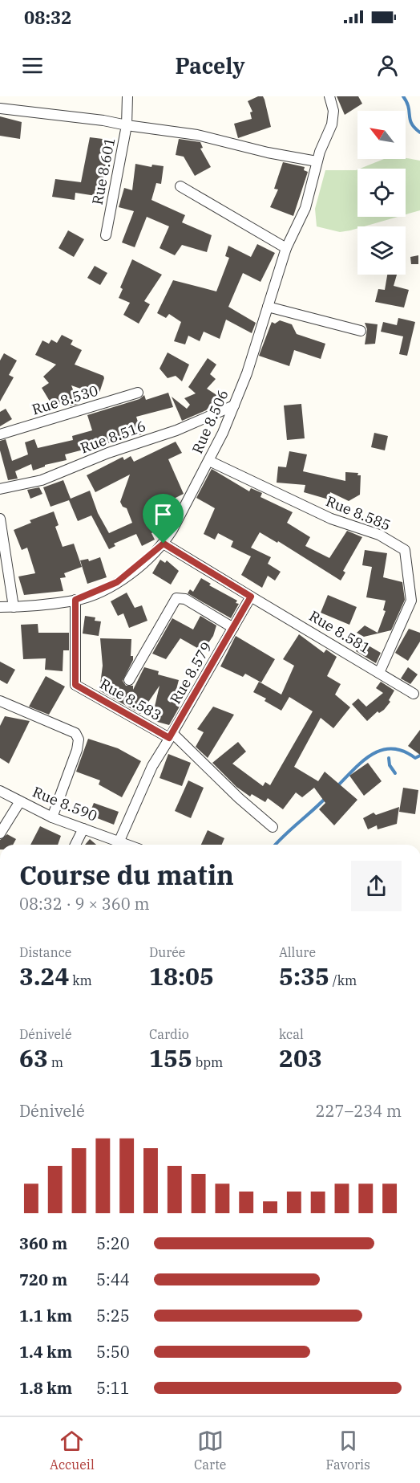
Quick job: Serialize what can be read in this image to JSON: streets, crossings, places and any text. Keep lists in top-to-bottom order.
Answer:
{
  "streets": {
    "street": [
      "Rue 8.601",
      "Rue 8.530",
      "Rue 8.506",
      "Rue 8.516",
      "Rue 8.585",
      "Rue 8.581",
      "Rue 8.579",
      "Rue 8.583",
      "Rue 8.590"
    ]
  },
  "crossings": [
    ["Rue 8.506", "Rue 8.516"],
    ["Rue 8.506", "Rue 8.585"],
    ["Rue 8.506", "Rue 8.583"],
    ["Rue 8.585", "Rue 8.581"],
    ["Rue 8.581", "Rue 8.579"],
    ["Rue 8.579", "Rue 8.583"],
    ["Rue 8.579", "Rue 8.590"]
  ],
  "north": "top left",
  "page": {
    "status": "08:32",
    "header": "Pacely",
    "heading": ["Course du matin", "08:32 · 9 × 360 m"],
    "stats": [
      ["Distance", "3.24 km"],
      ["Durée", "18:05"],
      ["Allure", "5:35 /km"],
      ["Dénivelé", "63 m"],
      ["Cardio", "155 bpm"],
      ["kcal", "203"]
    ],
    "chart": ["Dénivelé", "227–234 m"],
    "list": [
      {
        "name": "360 m",
        "note": "5:20"
      },
      {
        "name": "720 m",
        "note": "5:44"
      },
      {
        "name": "1.1 km",
        "note": "5:25"
      },
      {
        "name": "1.4 km",
        "note": "5:50"
      },
      {
        "name": "1.8 km",
        "note": "5:11"
      }
    ],
    "tabs": ["Accueil", "Carte", "Favoris"]
  }
}
